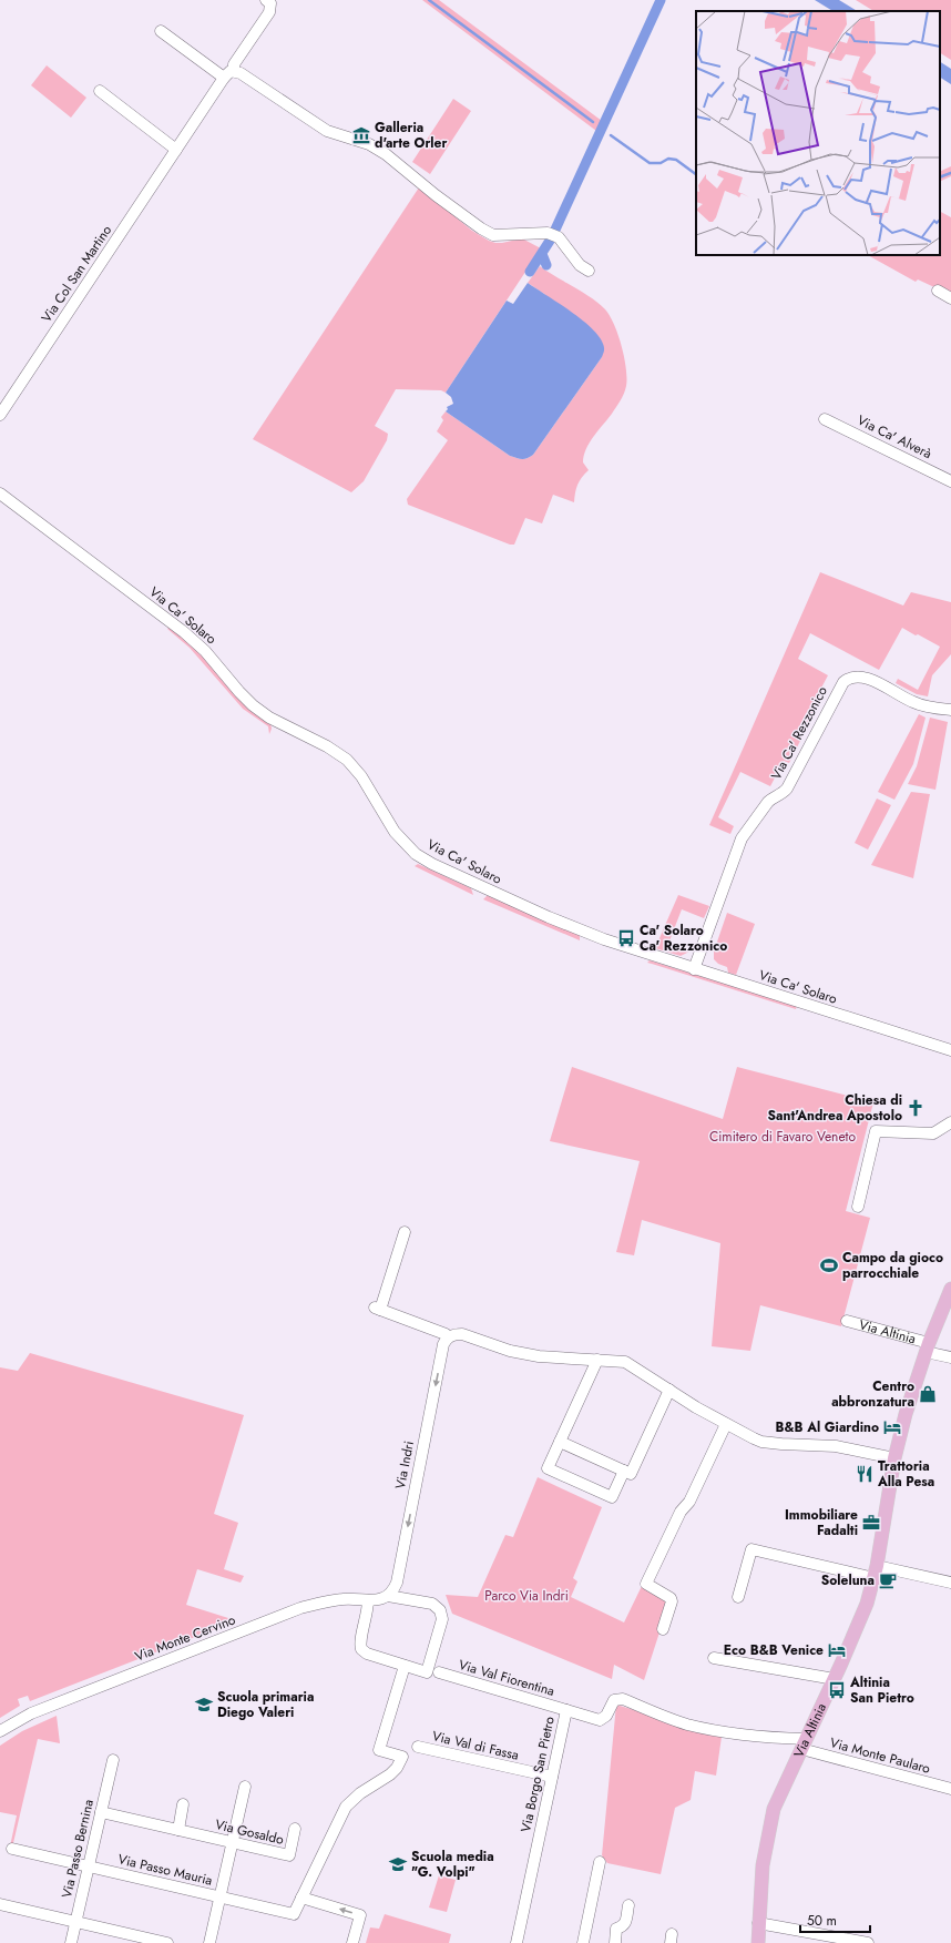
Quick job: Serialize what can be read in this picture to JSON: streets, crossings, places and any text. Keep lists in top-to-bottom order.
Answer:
{
  "streets": {
    "main road": ["Via Altinia"],
    "street": [
      "Via Col San Martino",
      "Via Ca' Alverà",
      "Via Ca' Solaro",
      "Via Ca' Rezzonico",
      "Via Indri",
      "Via Monte Cervino",
      "Via Val Fiorentina",
      "Via Val di Fassa",
      "Via Monte Paularo",
      "Via Borgo San Pietro",
      "Via Gosaldo",
      "Via Passo Bernina",
      "Via Passo Mauria"
    ]
  },
  "crossings": [
    ["Via Ca' Solaro", "Via Ca' Rezzonico"],
    ["Via Altinia", "Via Monte Paularo"],
    ["Via Altinia", "Via Borgo San Pietro"],
    ["Via Indri", "Via Monte Cervino"],
    ["Via Val Fiorentina", "Via Borgo San Pietro"],
    ["Via Val di Fassa", "Via Borgo San Pietro"],
    ["Via Monte Paularo", "Via Borgo San Pietro"],
    ["Via Gosaldo", "Via Passo Bernina"],
    ["Via Passo Bernina", "Via Passo Mauria"]
  ],
  "one_way": ["Via Indri"],
  "parks": ["Cimitero di Favaro Veneto", "Parco Via Indri"],
  "places": {
    "museum": ["Galleria d'arte Orler"],
    "bus stop": ["Ca' Solaro Ca' Rezzonico", "Altinia San Pietro"],
    "church": ["Chiesa di Sant'Andrea Apostolo"],
    "sports": ["Campo da gioco parrocchiale"],
    "shop": ["Centro abbronzatura"],
    "hotel": ["B&B Al Giardino", "Eco B&B Venice"],
    "restaurant": ["Trattoria Alla Pesa"],
    "office": ["Immobiliare Fadalti"],
    "cafe": ["Soleluna"],
    "school or university": ["Scuola primaria Diego Valeri", "Scuola media \"G. Volpi\""]
  },
  "scale_bar": "50 m"
}
